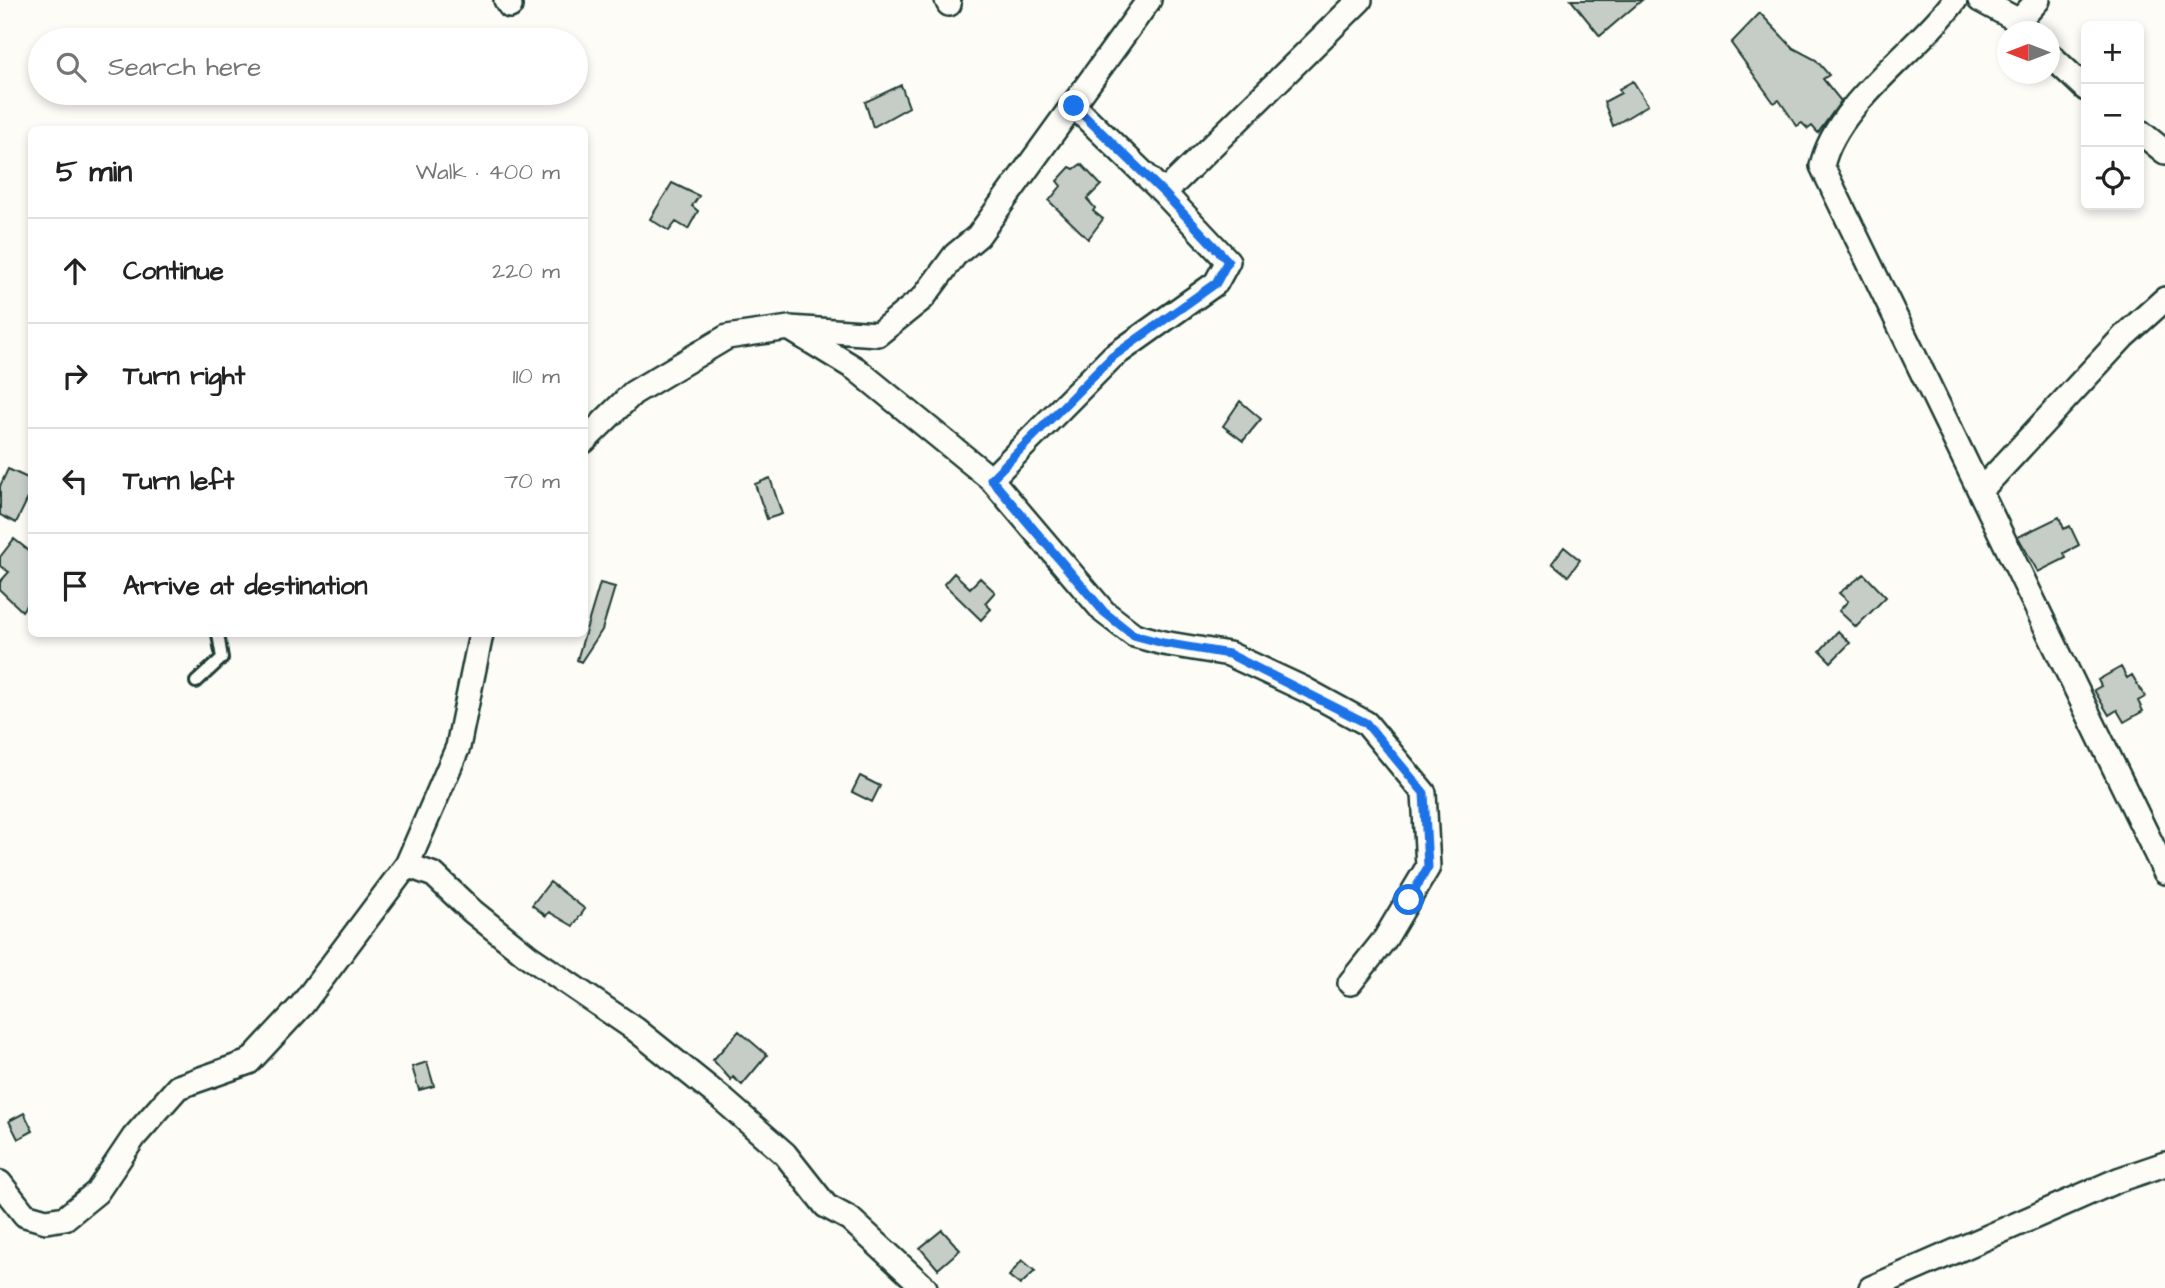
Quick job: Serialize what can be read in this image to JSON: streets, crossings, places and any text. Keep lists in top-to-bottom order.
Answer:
{
  "north": "left",
  "page": {
    "map_buttons": ["+", "−"],
    "search": "Search here",
    "heading": ["5 min", "Walk · 400 m"],
    "list": [
      ["Continue", "220 m"],
      ["Turn right", "110 m"],
      ["Turn left", "70 m"],
      "Arrive at destination"
    ]
  }
}
